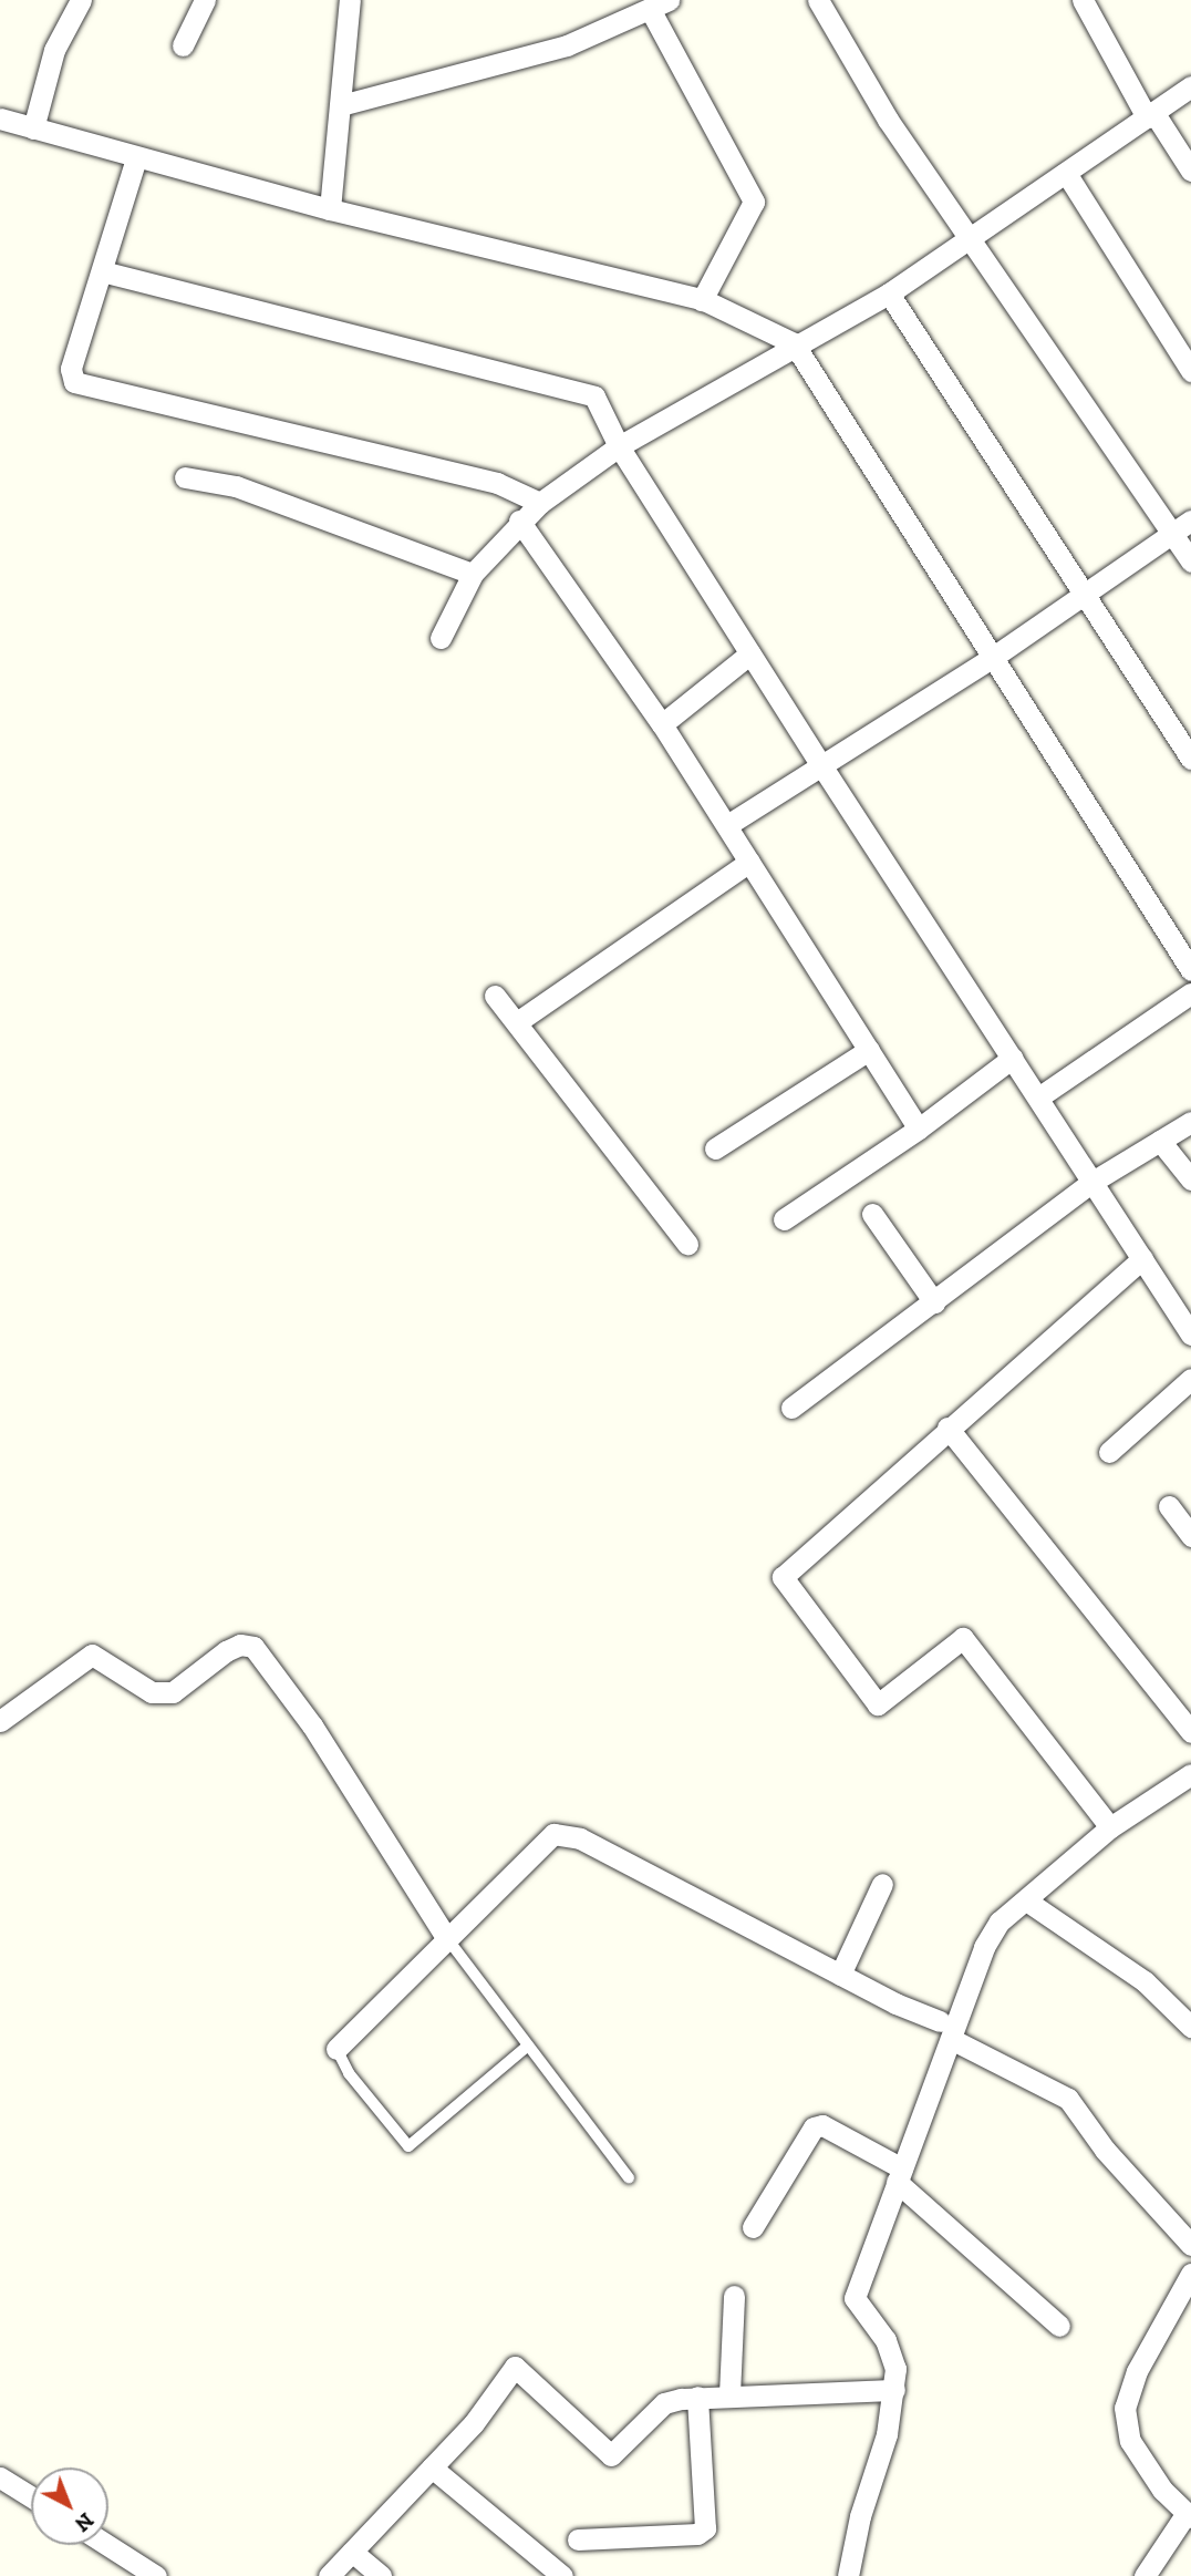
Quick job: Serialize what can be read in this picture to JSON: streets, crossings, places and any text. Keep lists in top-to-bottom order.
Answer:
{
  "north": "bottom right"
}
